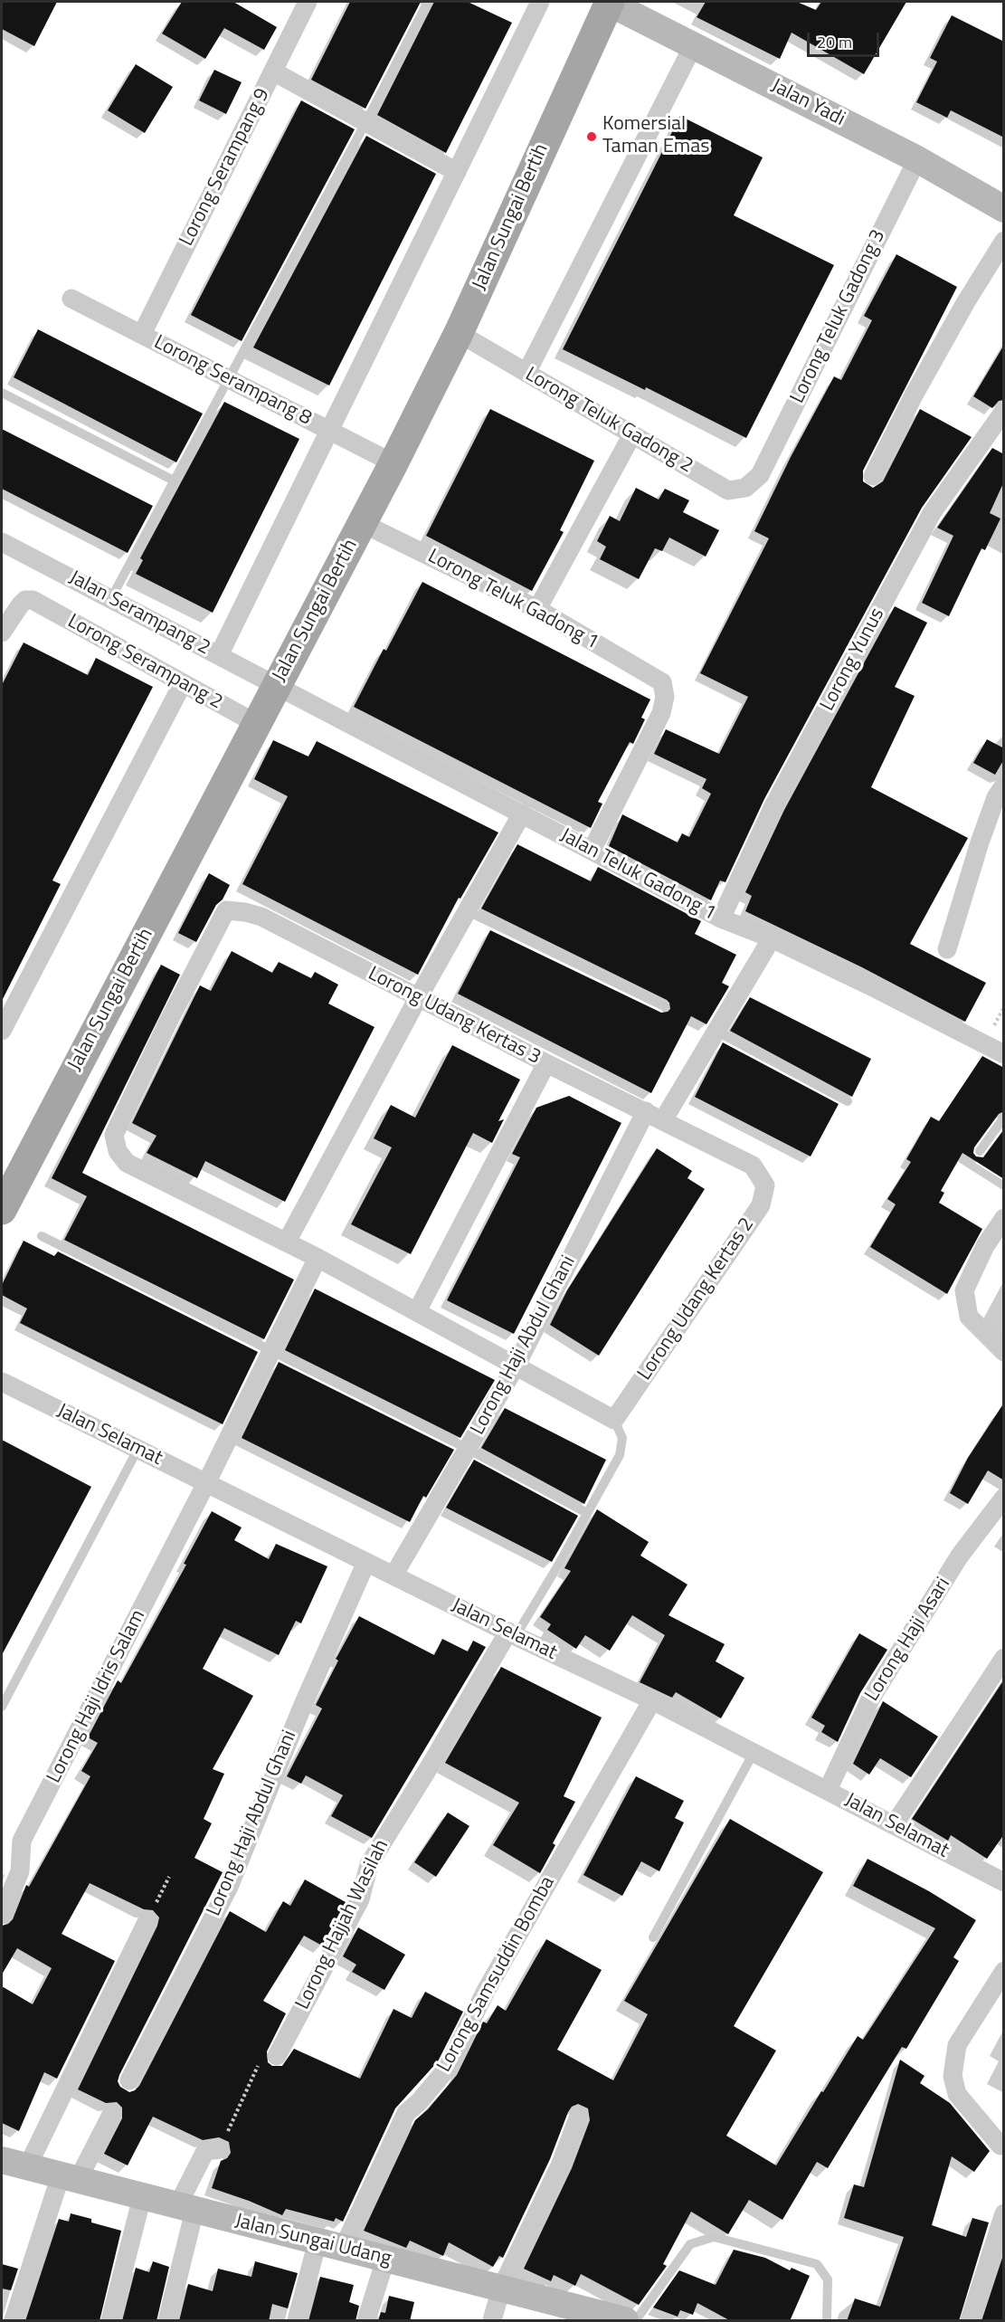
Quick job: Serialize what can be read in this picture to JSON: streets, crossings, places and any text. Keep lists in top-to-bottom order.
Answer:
{
  "streets": {
    "main road": ["Jalan Sungai Bertih"],
    "street": [
      "Jalan Yadi",
      "Lorong Serampang 9",
      "Lorong Teluk Gadong 3",
      "Lorong Serampang 8",
      "Lorong Teluk Gadong 2",
      "Lorong Teluk Gadong 1",
      "Jalan Serampang 2",
      "Lorong Yunus",
      "Lorong Serampang 2",
      "Jalan Teluk Gadong 1",
      "Lorong Udang Kertas 3",
      "Lorong Udang Kertas 2",
      "Lorong Haji Abdul Ghani",
      "Jalan Selamat",
      "Lorong Haji Asari",
      "Lorong Haji Idris Salam",
      "Lorong Hajjah Wasilah",
      "Lorong Samsuddin Bomba",
      "Jalan Sungai Udang"
    ]
  },
  "crossings": [
    ["Jalan Yadi", "Jalan Sungai Bertih"],
    ["Jalan Yadi", "Lorong Teluk Gadong 3"],
    ["Lorong Serampang 9", "Lorong Serampang 8"],
    ["Jalan Sungai Bertih", "Lorong Serampang 8"],
    ["Jalan Sungai Bertih", "Lorong Teluk Gadong 2"],
    ["Jalan Sungai Bertih", "Lorong Teluk Gadong 1"],
    ["Jalan Sungai Bertih", "Jalan Serampang 2"],
    ["Jalan Sungai Bertih", "Lorong Serampang 2"],
    ["Jalan Sungai Bertih", "Jalan Teluk Gadong 1"],
    ["Lorong Teluk Gadong 3", "Lorong Teluk Gadong 2"],
    ["Lorong Teluk Gadong 1", "Jalan Teluk Gadong 1"],
    ["Jalan Serampang 2", "Jalan Teluk Gadong 1"],
    ["Lorong Yunus", "Jalan Teluk Gadong 1"],
    ["Lorong Udang Kertas 3", "Lorong Udang Kertas 2"],
    ["Lorong Udang Kertas 3", "Lorong Haji Abdul Ghani"],
    ["Lorong Haji Abdul Ghani", "Jalan Selamat"],
    ["Jalan Selamat", "Lorong Haji Asari"],
    ["Jalan Selamat", "Lorong Haji Idris Salam"],
    ["Jalan Selamat", "Lorong Hajjah Wasilah"],
    ["Jalan Selamat", "Lorong Samsuddin Bomba"],
    ["Lorong Samsuddin Bomba", "Jalan Sungai Udang"]
  ],
  "places": ["Komersial Taman Emas"],
  "scale_bar": "20 m"
}
